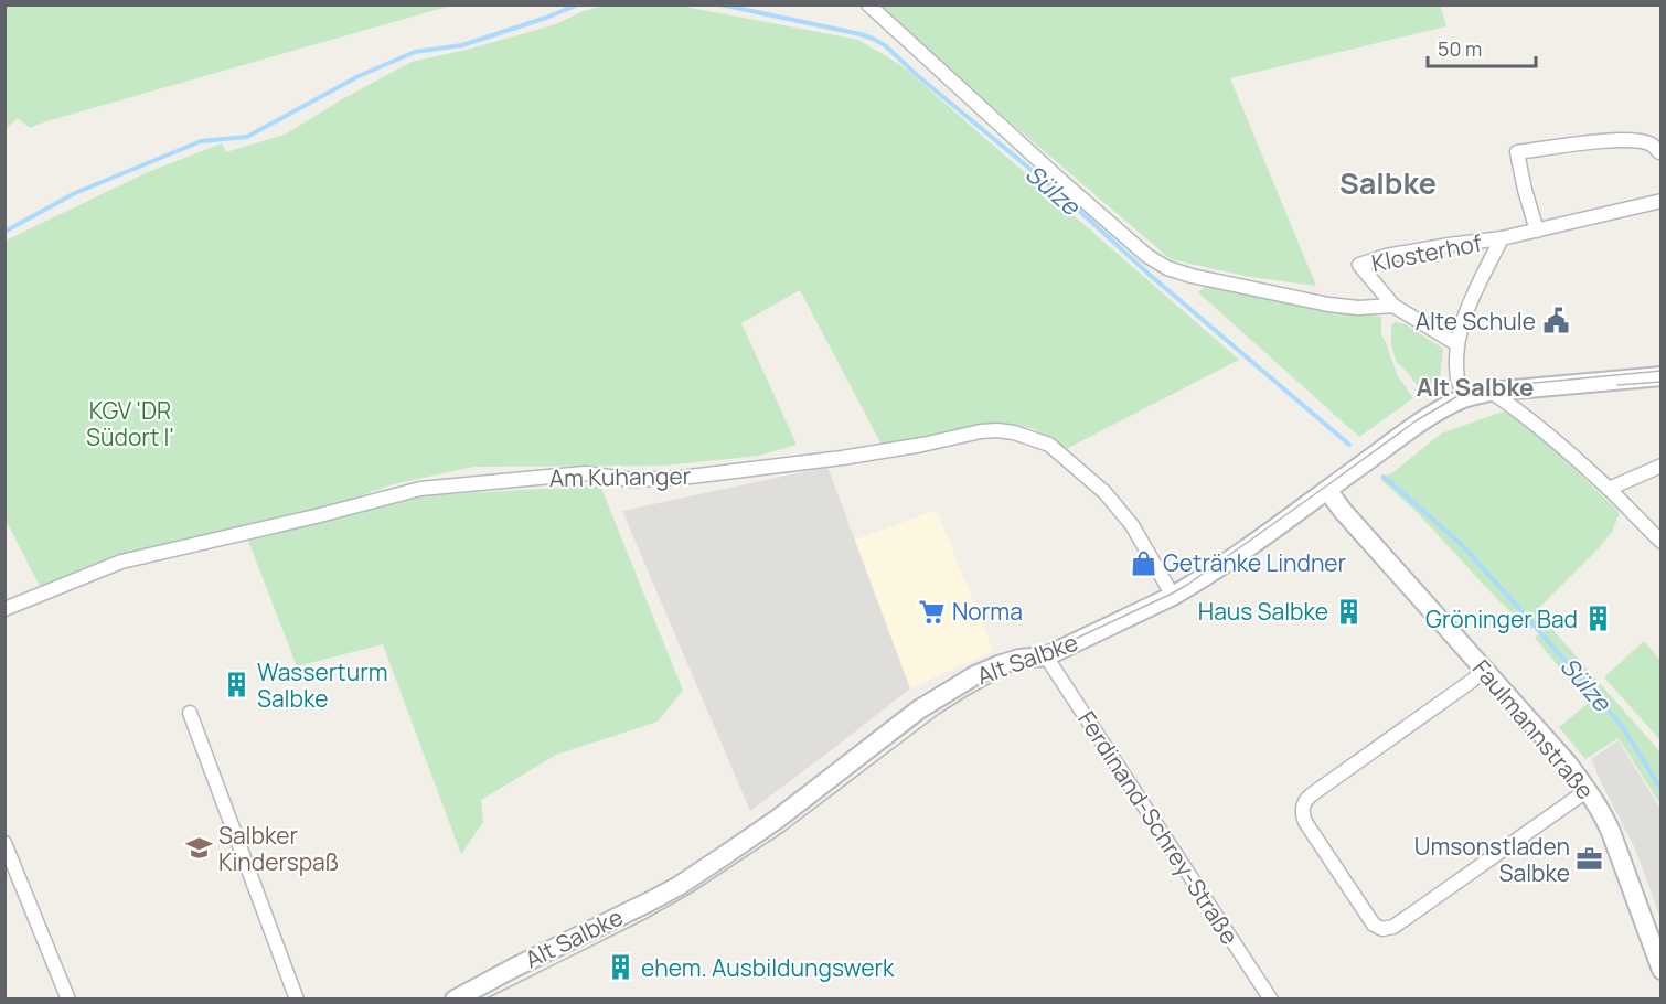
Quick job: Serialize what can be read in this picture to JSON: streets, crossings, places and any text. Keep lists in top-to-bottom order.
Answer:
{
  "streets": {
    "main road": ["Alt Salbke", "Faulmannstraße"],
    "street": ["Klosterhof", "Am Kuhanger", "Ferdinand-Schrey-Straße"]
  },
  "crossings": [
    ["Am Kuhanger", "Alt Salbke"],
    ["Alt Salbke", "Faulmannstraße"],
    ["Alt Salbke", "Ferdinand-Schrey-Straße"]
  ],
  "districts": ["Salbke", "Alt Salbke"],
  "water": ["Sülze"],
  "parks": ["KGV 'DR Südort I'"],
  "places": {
    "public building": ["Alte Schule"],
    "shop": ["Getränke Lindner"],
    "supermarket": ["Norma"],
    "building": [
      "Haus Salbke",
      "Gröninger Bad",
      "Wasserturm Salbke",
      "ehem. Ausbildungswerk"
    ],
    "school or university": ["Salbker Kinderspaß"],
    "office": ["Umsonstladen Salbke"]
  },
  "scale_bar": "50 m"
}
